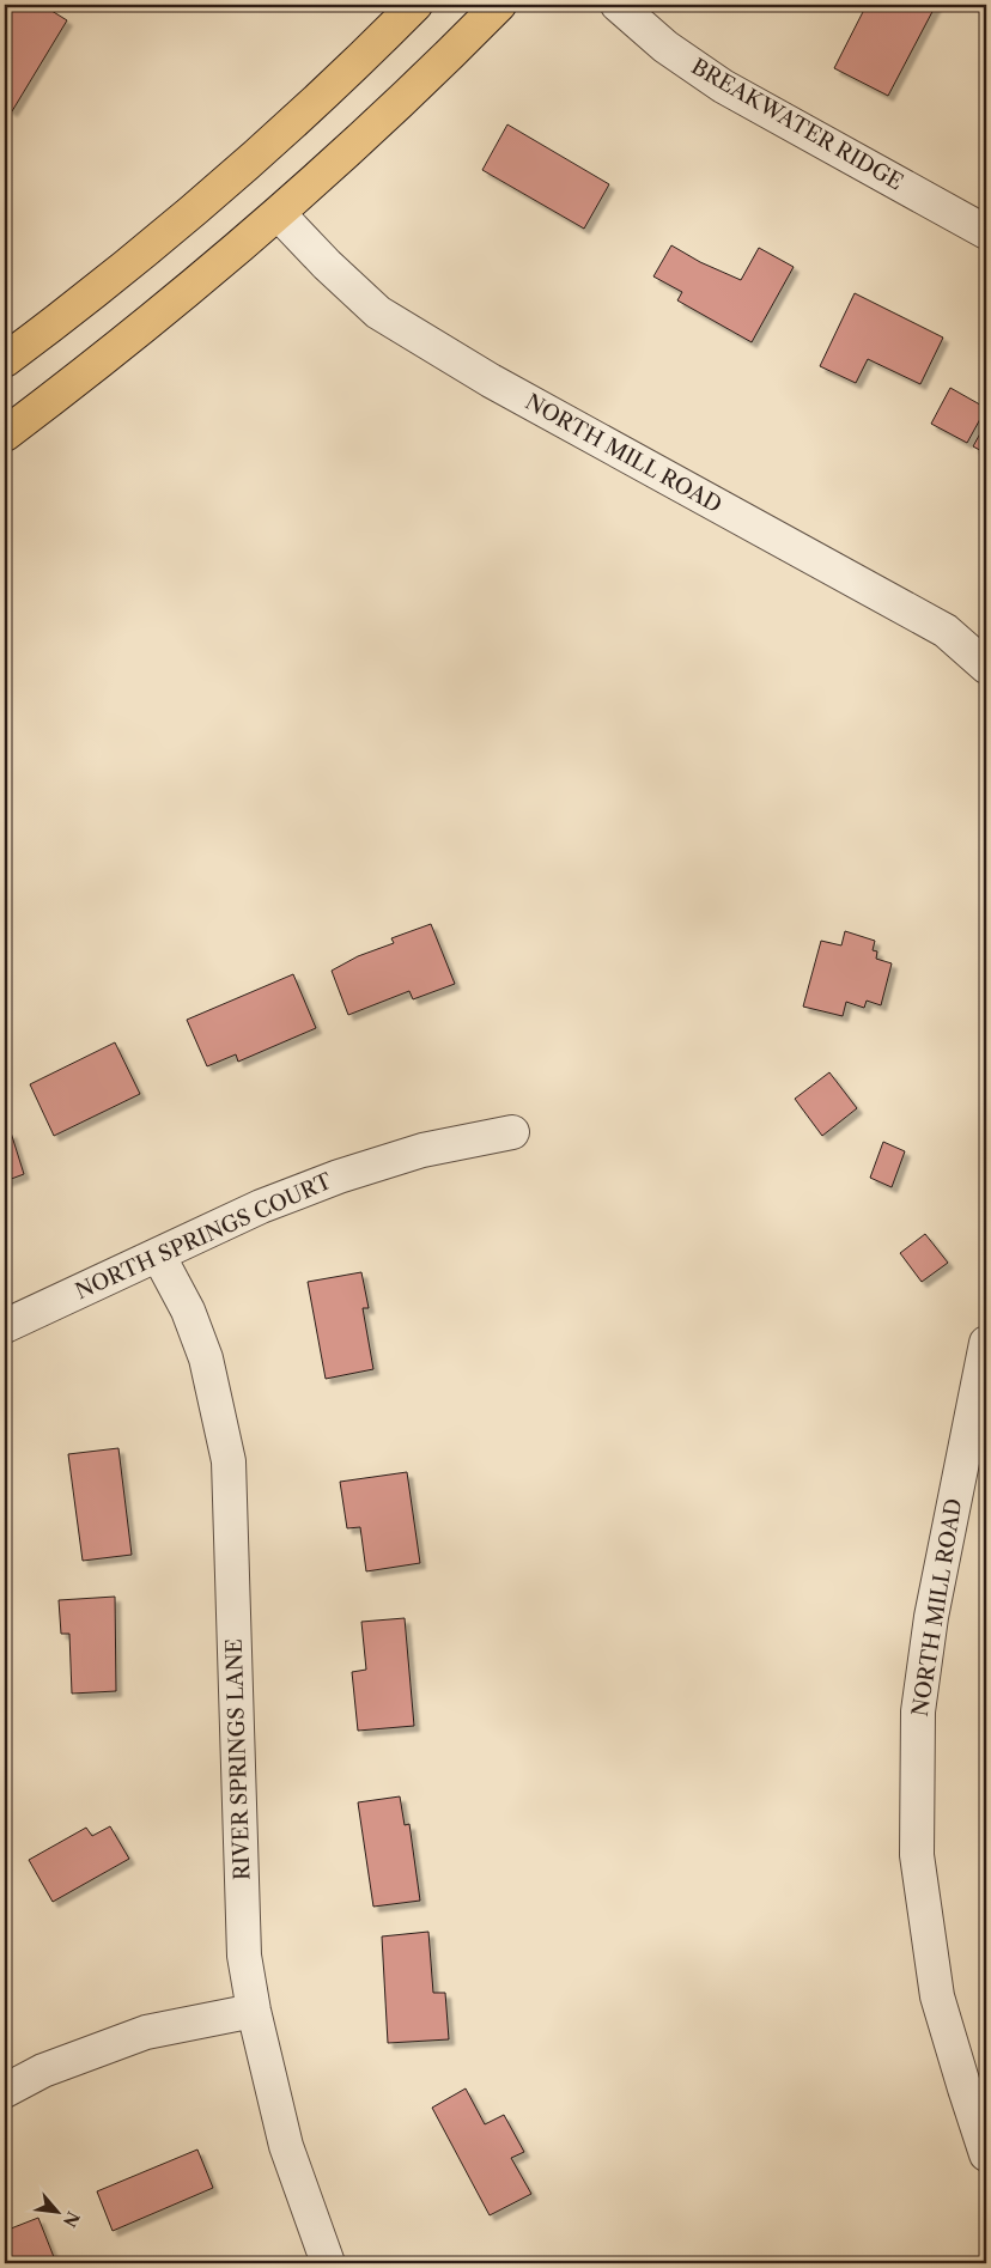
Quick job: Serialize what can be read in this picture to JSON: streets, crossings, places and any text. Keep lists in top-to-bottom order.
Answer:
{
  "streets": {
    "street": [
      "BREAKWATER RIDGE",
      "NORTH MILL ROAD",
      "NORTH SPRINGS COURT",
      "RIVER SPRINGS LANE"
    ]
  },
  "crossings": [
    ["NORTH SPRINGS COURT", "RIVER SPRINGS LANE"]
  ],
  "north": "bottom right"
}
